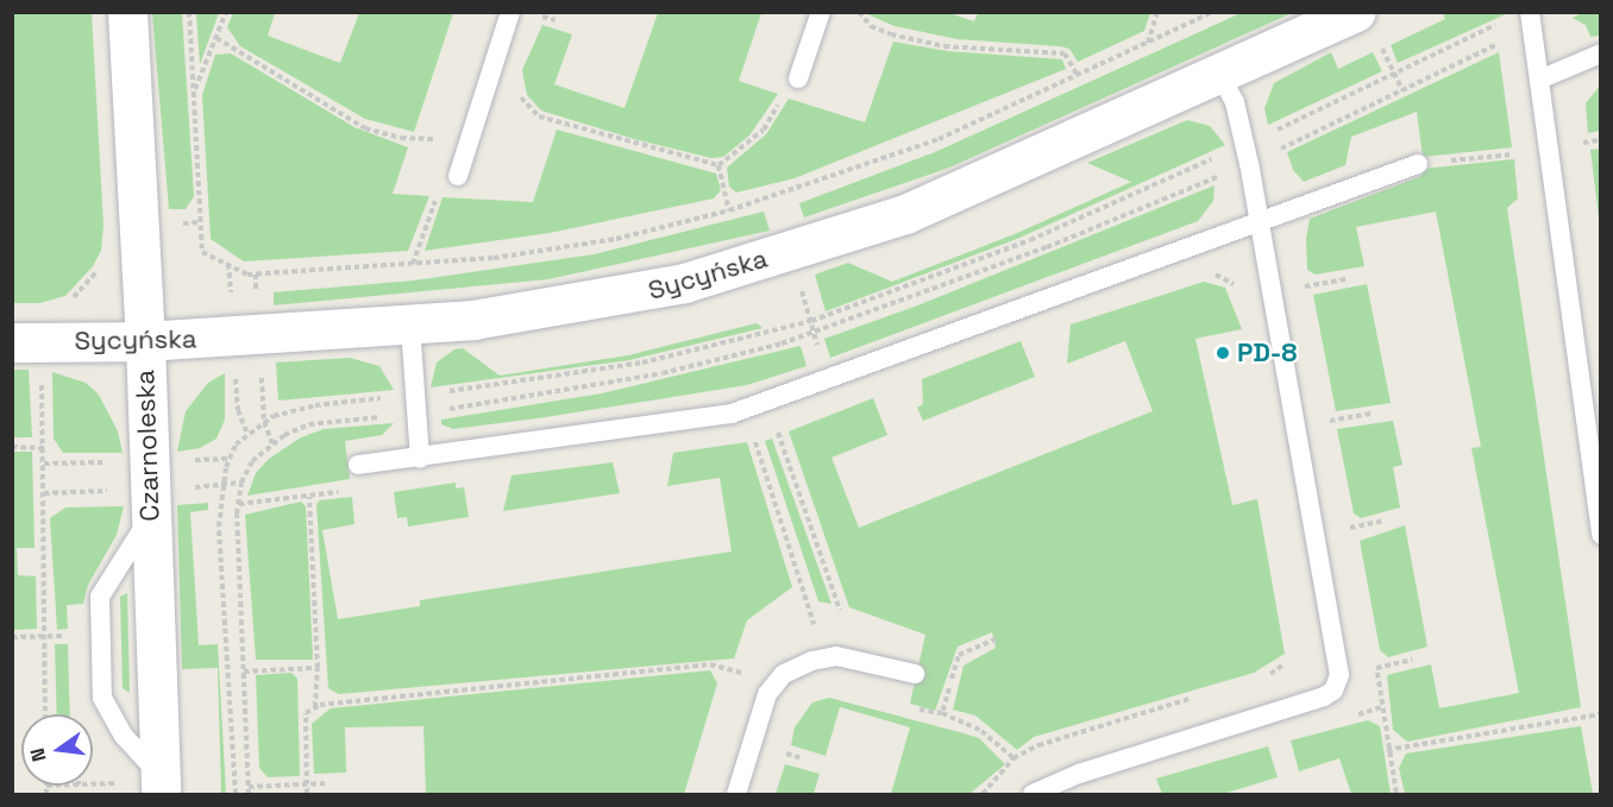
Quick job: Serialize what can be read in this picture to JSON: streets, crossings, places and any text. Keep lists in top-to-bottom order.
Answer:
{
  "streets": {
    "street": ["Sycyńska", "Czarnoleska"]
  },
  "crossings": [
    ["Sycyńska", "Czarnoleska"]
  ],
  "places": ["PD-8"],
  "north": "left"
}
